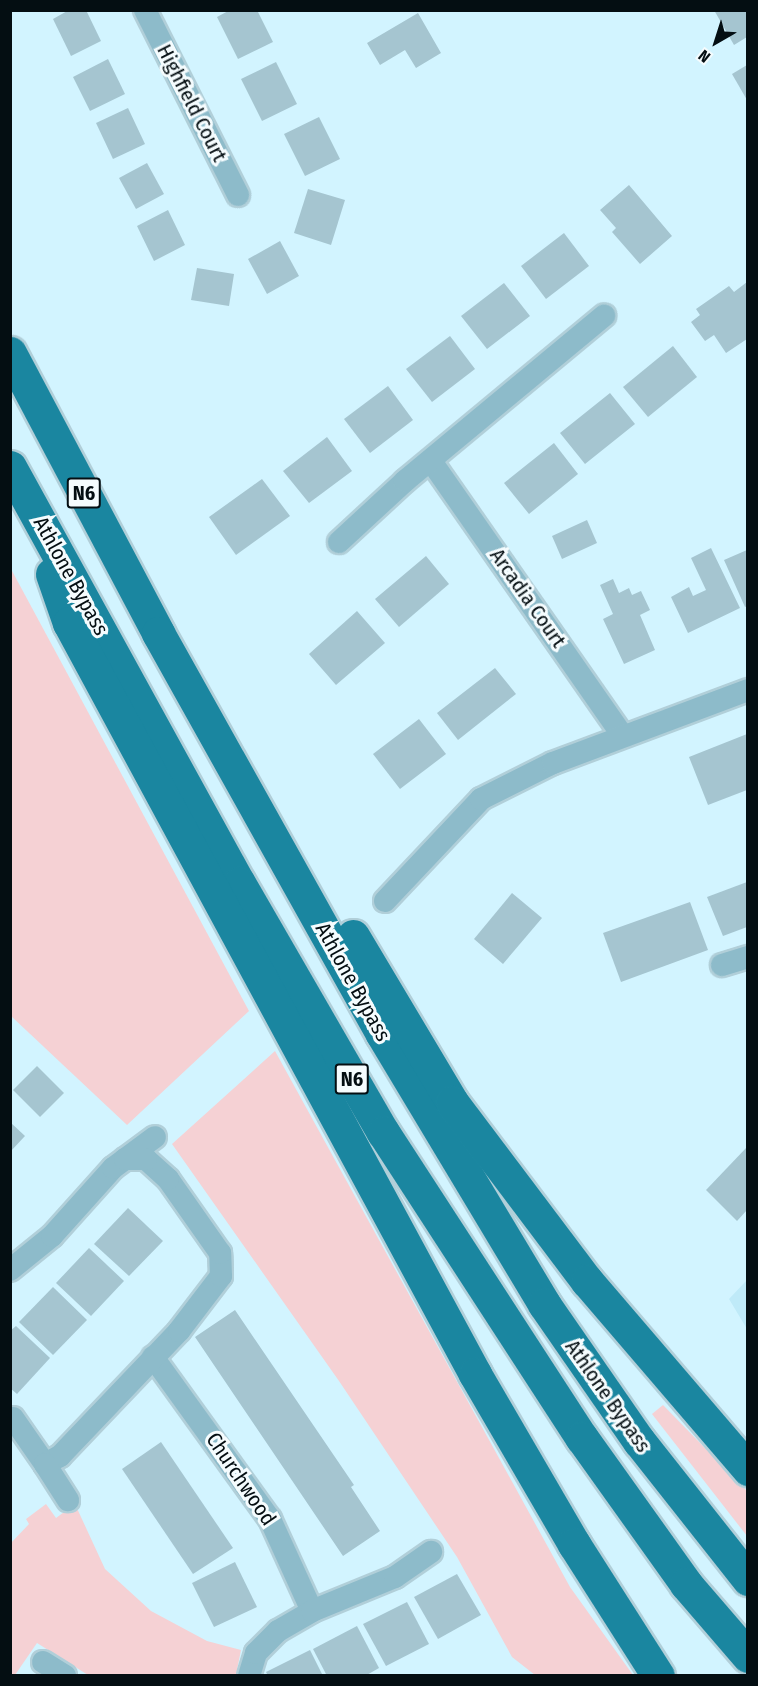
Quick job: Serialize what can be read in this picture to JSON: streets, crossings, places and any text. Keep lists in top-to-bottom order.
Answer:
{
  "streets": {
    "highway": ["N6", "Athlone Bypass"],
    "street": ["Highfield Court", "Arcadia Court", "Churchwood"]
  },
  "crossings": [
    ["N6", "Athlone Bypass"]
  ],
  "north": "bottom left"
}
